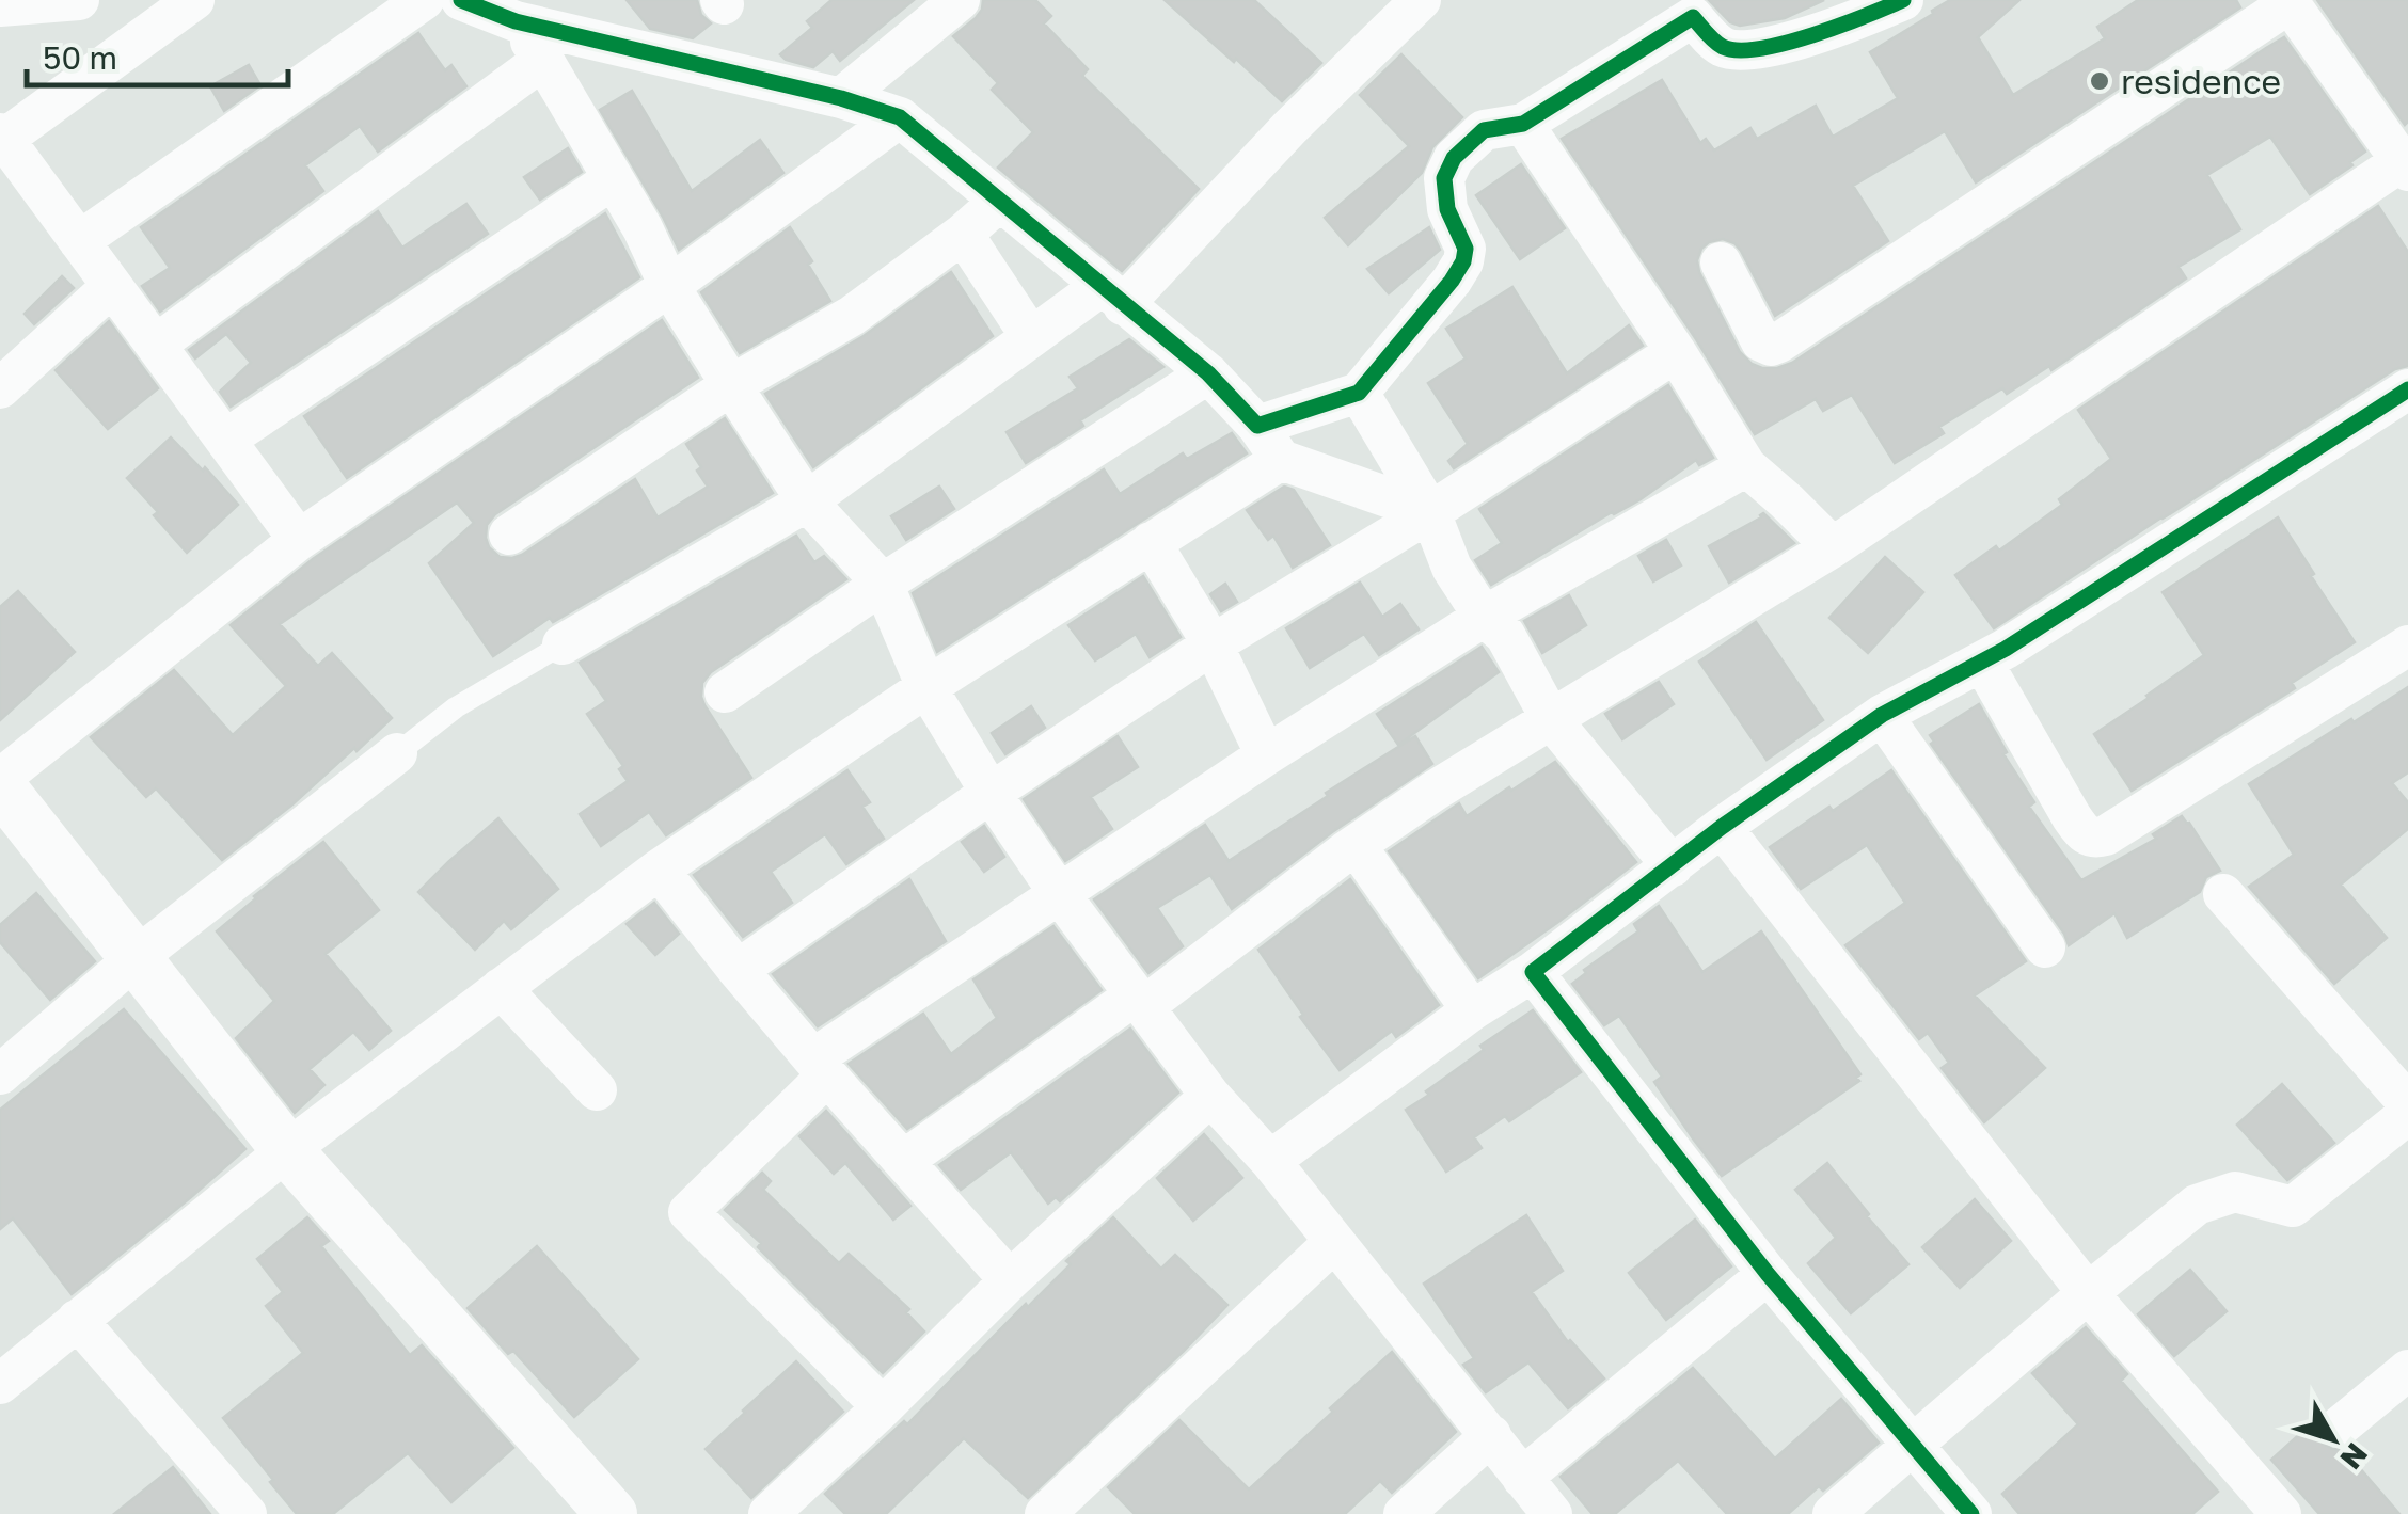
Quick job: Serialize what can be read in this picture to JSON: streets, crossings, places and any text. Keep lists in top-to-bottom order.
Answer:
{
  "places": ["residence"],
  "scale_bar": "50 m",
  "north": "bottom right"
}
